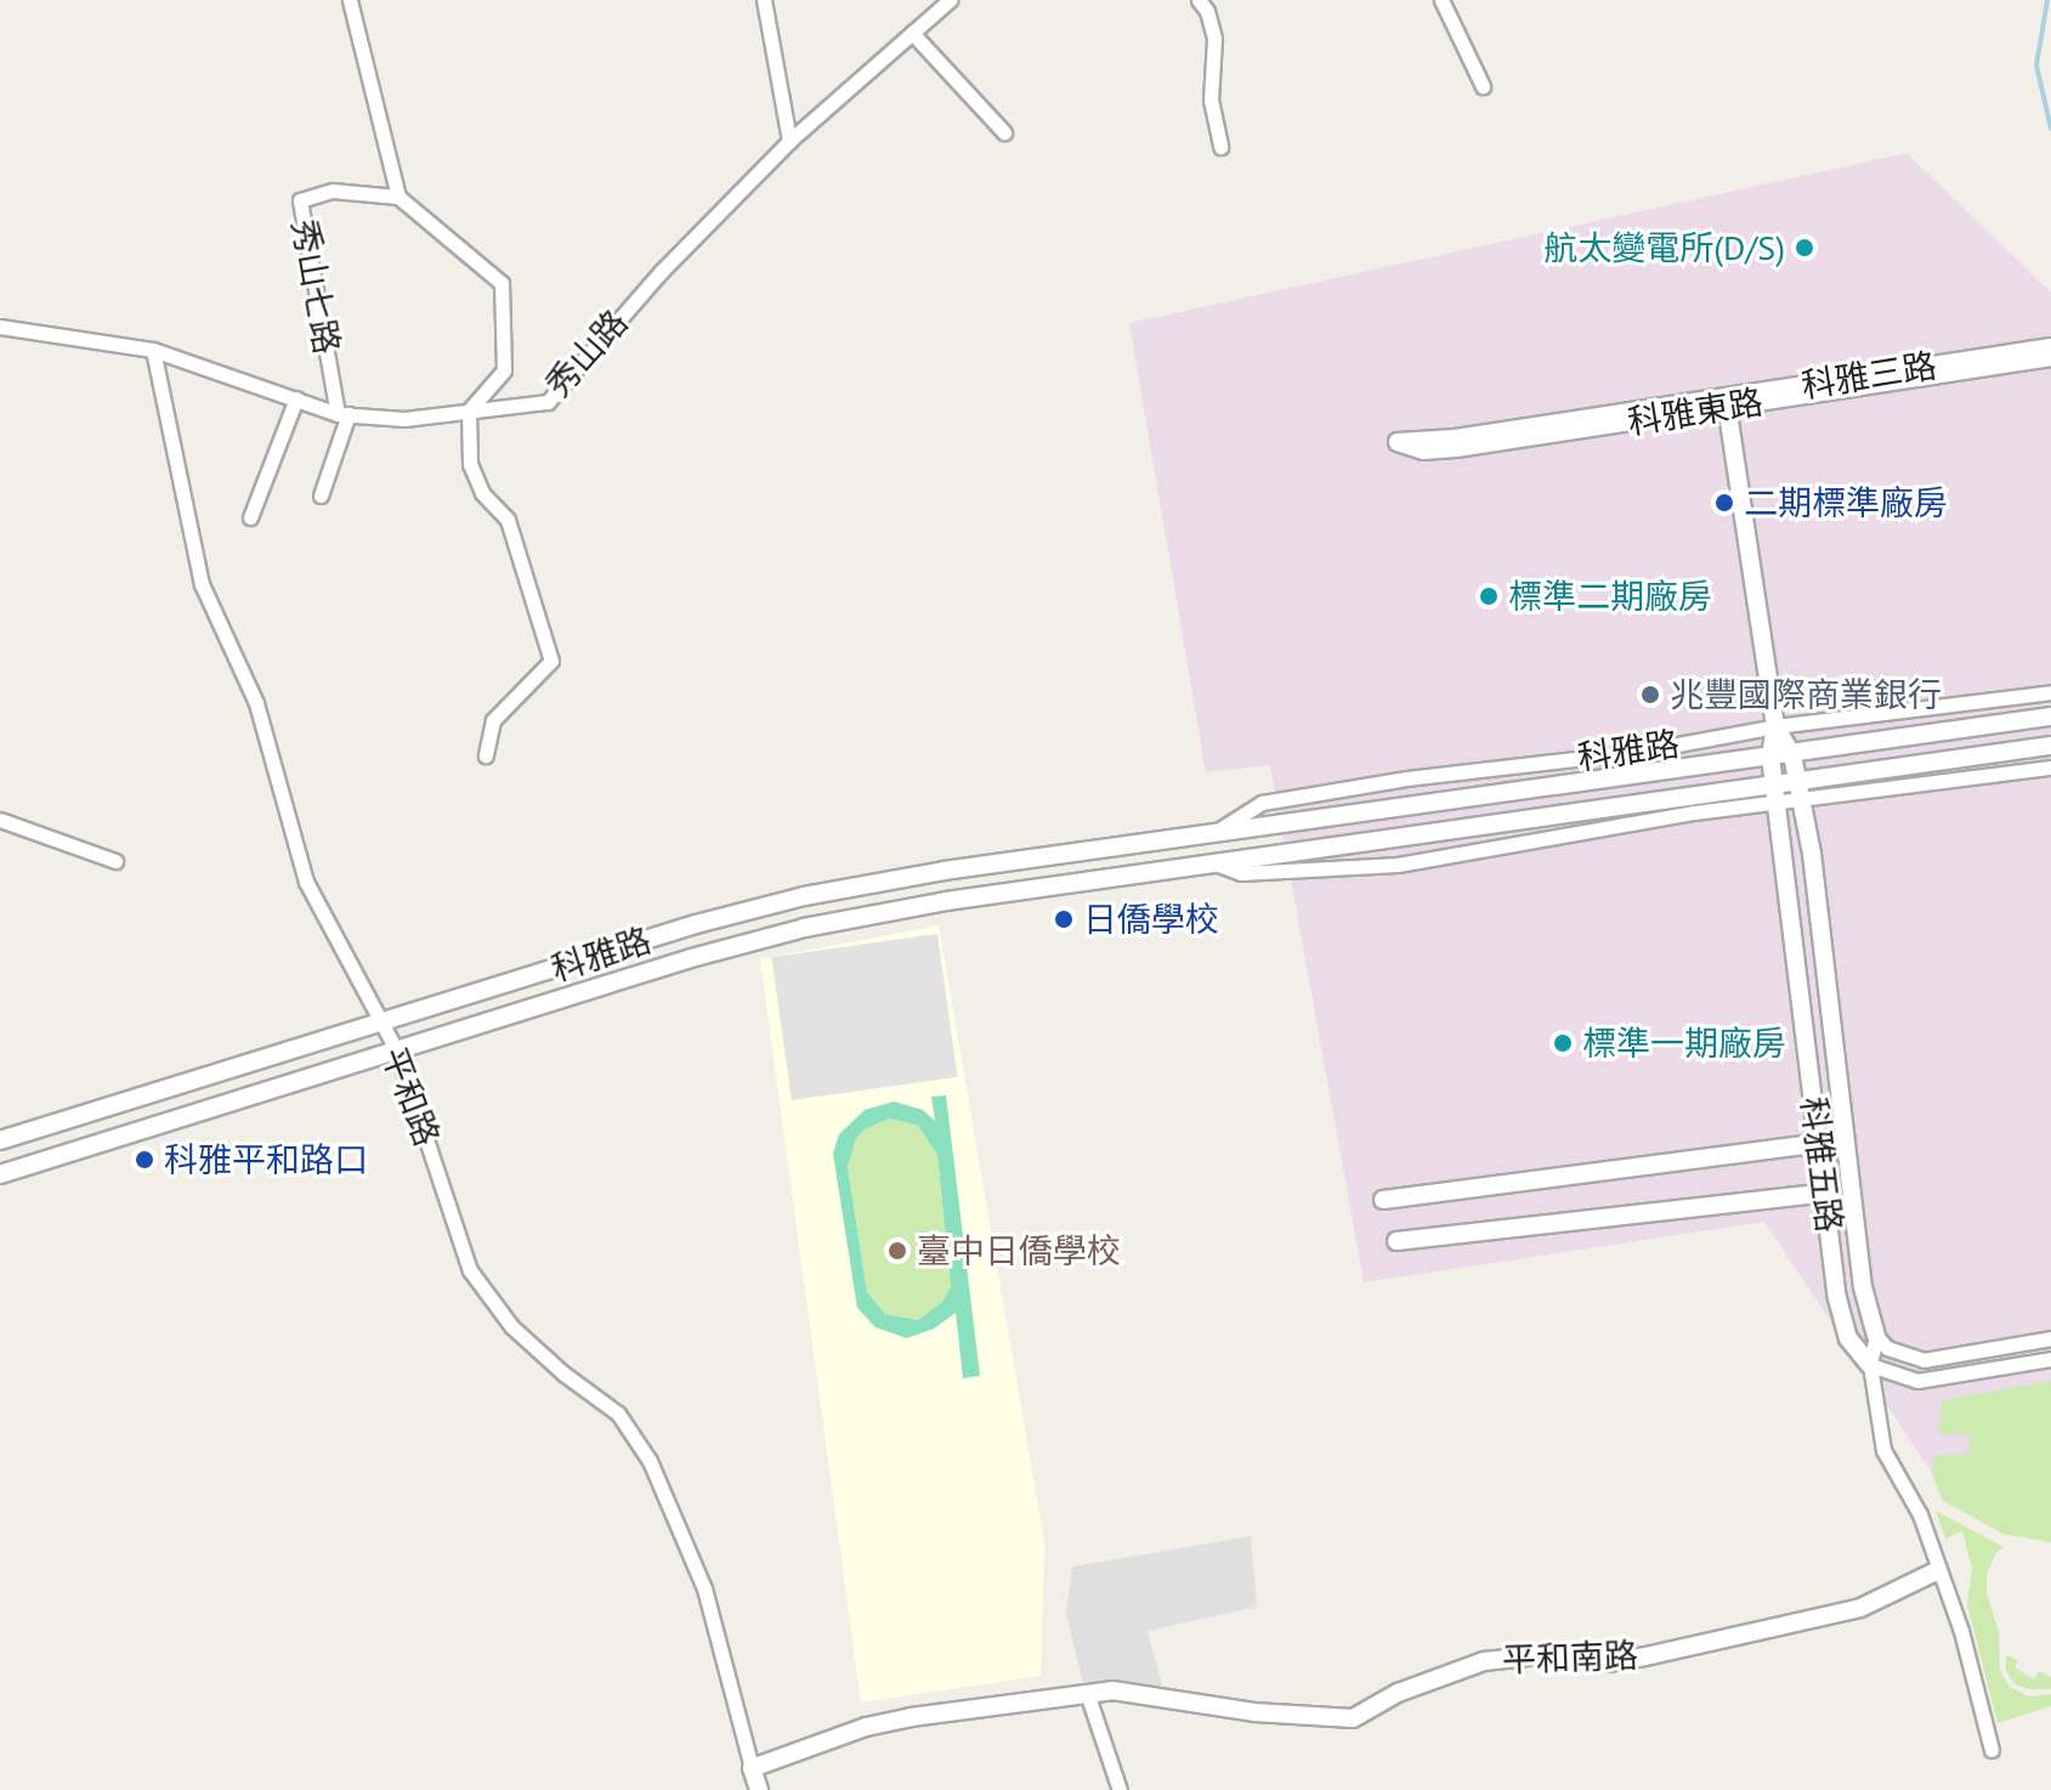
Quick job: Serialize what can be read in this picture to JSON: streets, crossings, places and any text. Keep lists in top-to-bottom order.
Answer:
{
  "streets": {
    "street": [
      "秀山七路",
      "秀山路",
      "科雅三路",
      "科雅東路",
      "科雅路",
      "平和路",
      "科雅五路",
      "平和南路"
    ]
  },
  "crossings": [
    ["秀山七路", "秀山路"],
    ["秀山路", "平和路"],
    ["科雅三路", "科雅東路"],
    ["科雅三路", "科雅五路"],
    ["科雅東路", "科雅五路"],
    ["科雅路", "平和路"],
    ["科雅路", "科雅五路"],
    ["平和路", "平和南路"]
  ],
  "places": [
    "航太變電所(D/S)",
    "二期標準廠房",
    "標準二期廠房",
    "兆豐國際商業銀行",
    "日僑學校",
    "標準一期廠房",
    "科雅平和路口",
    "臺中日僑學校"
  ]
}
